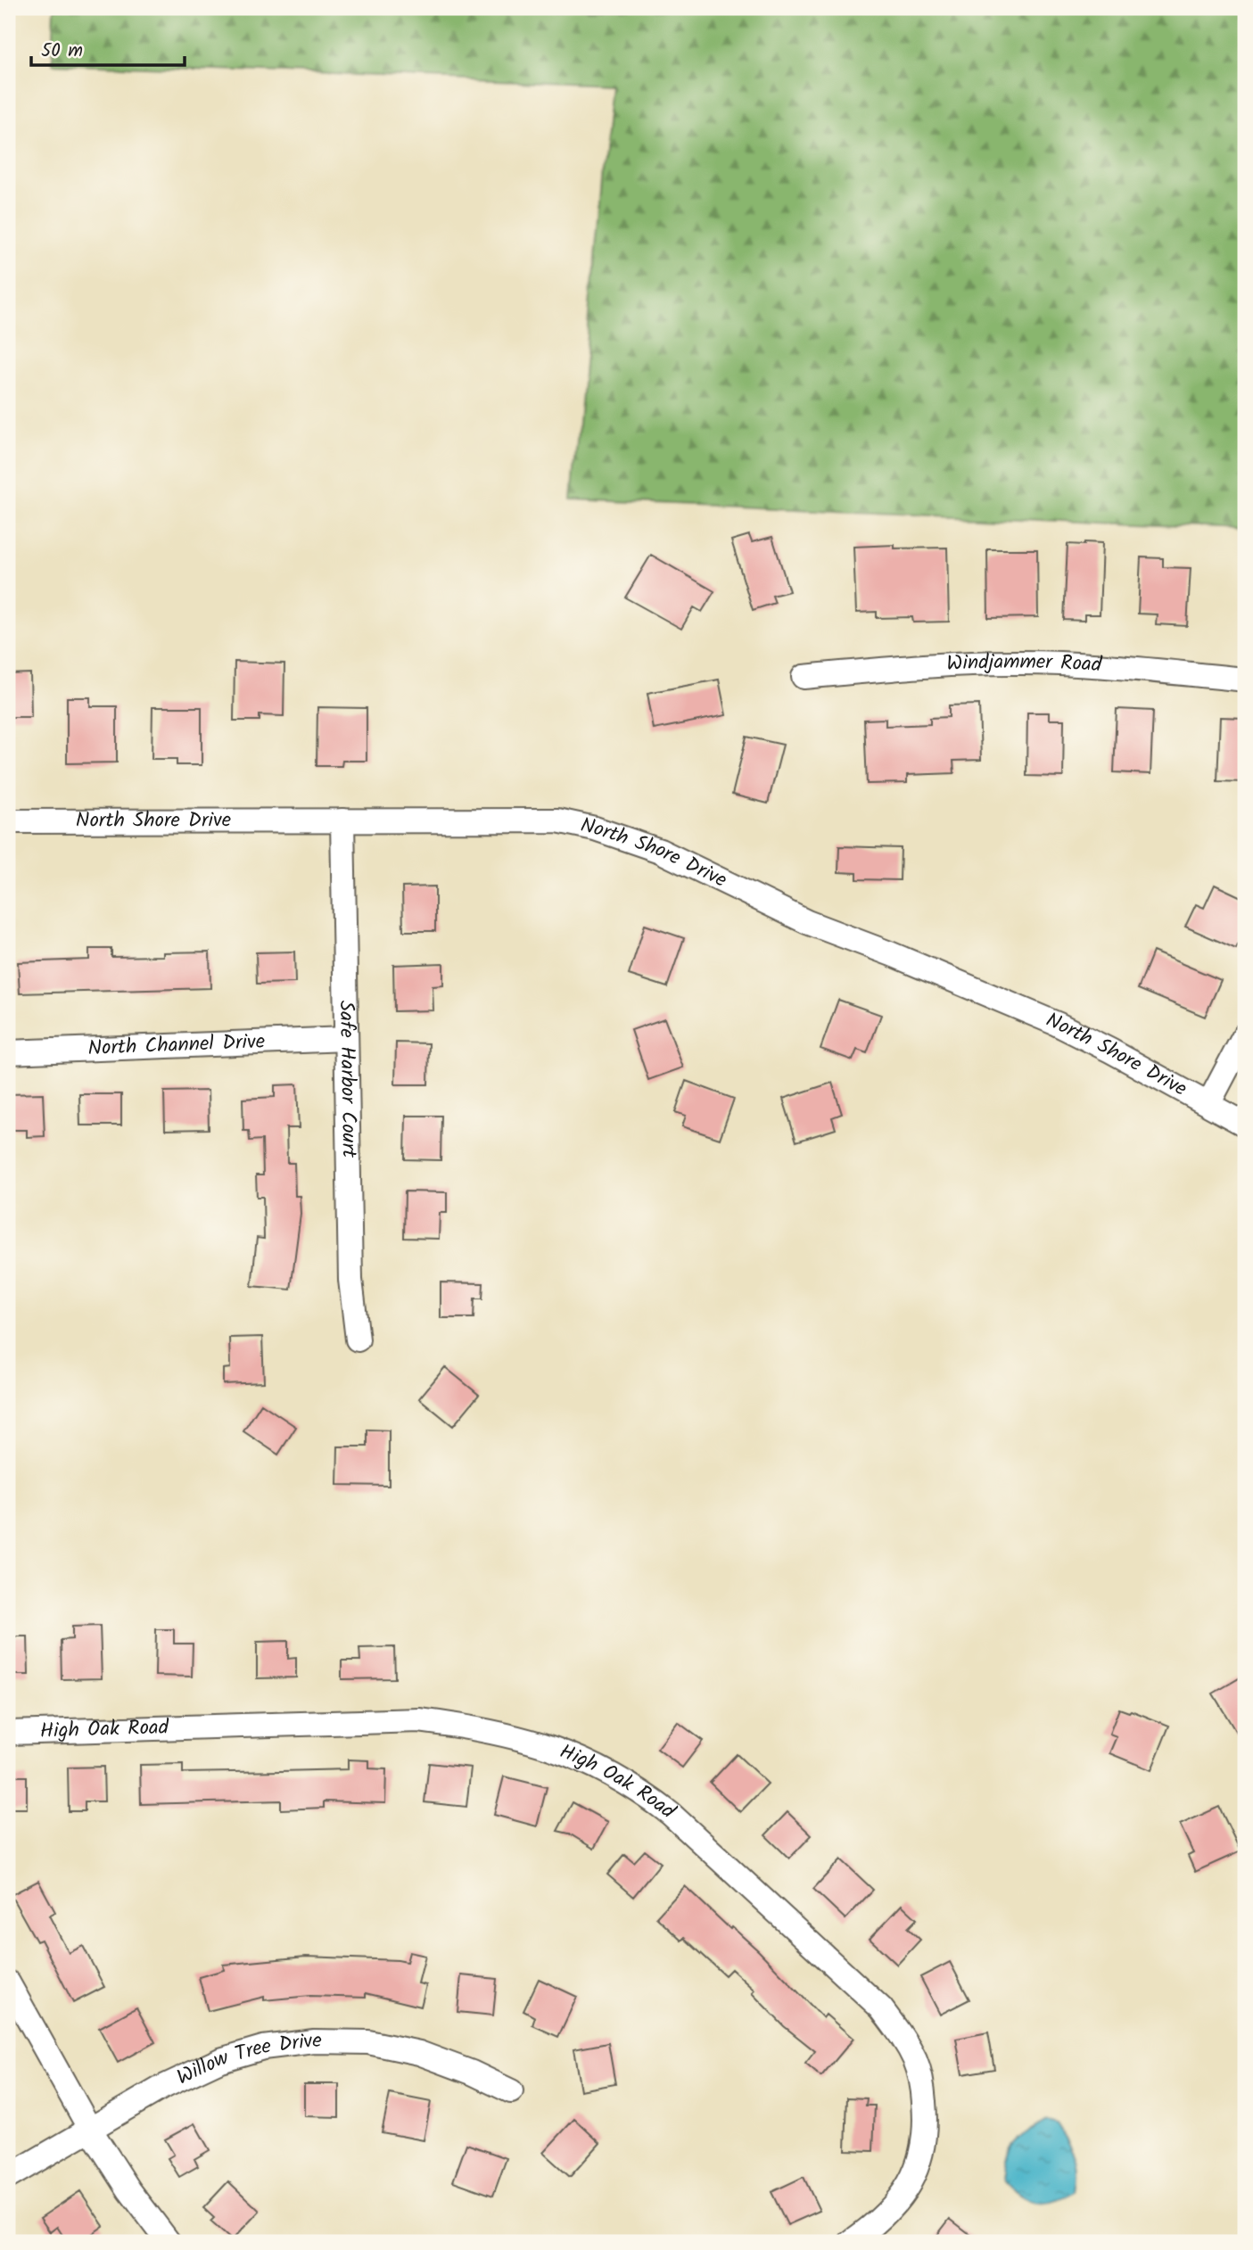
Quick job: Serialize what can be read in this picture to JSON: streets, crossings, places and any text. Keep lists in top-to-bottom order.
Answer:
{
  "streets": {
    "street": [
      "Windjammer Road",
      "North Shore Drive",
      "North Channel Drive",
      "Safe Harbor Court",
      "High Oak Road",
      "Willow Tree Drive"
    ]
  },
  "crossings": [
    ["North Shore Drive", "Safe Harbor Court"],
    ["North Channel Drive", "Safe Harbor Court"]
  ],
  "scale_bar": "50 m"
}
